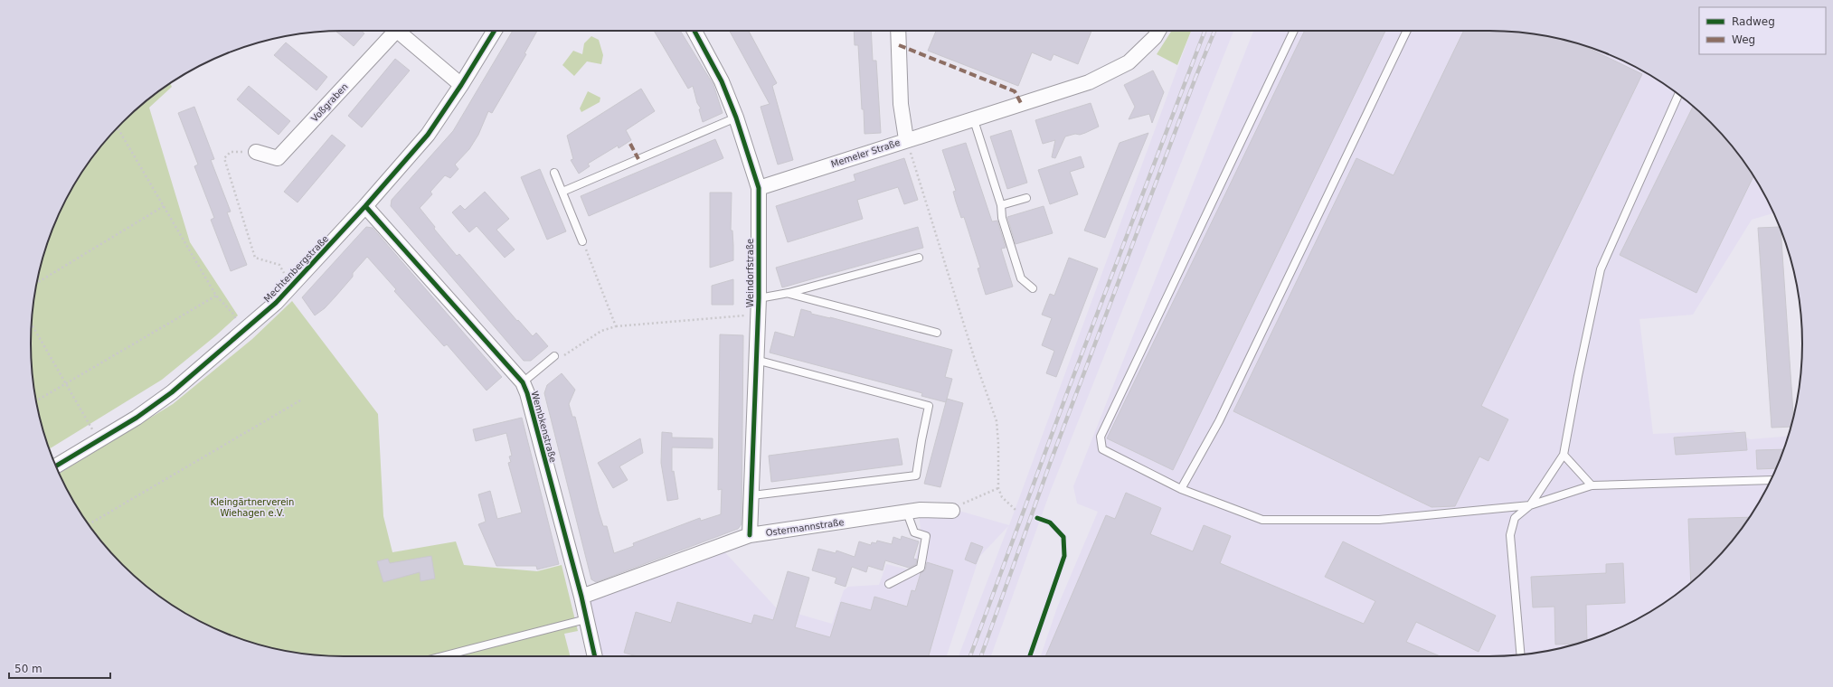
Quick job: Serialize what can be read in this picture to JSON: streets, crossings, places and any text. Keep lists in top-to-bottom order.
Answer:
{
  "streets": {
    "street": [
      "Voßgraben",
      "Memeler Straße",
      "Mechtenbergstraße",
      "Weindorfstraße",
      "Wembkenstraße",
      "Ostermannstraße"
    ]
  },
  "crossings": [
    ["Memeler Straße", "Weindorfstraße"],
    ["Mechtenbergstraße", "Wembkenstraße"],
    ["Weindorfstraße", "Ostermannstraße"],
    ["Wembkenstraße", "Ostermannstraße"]
  ],
  "parks": ["Kleingärtnerverein Wiehagen e.V."],
  "legend": ["Radweg", "Weg"],
  "scale_bar": "50 m"
}
